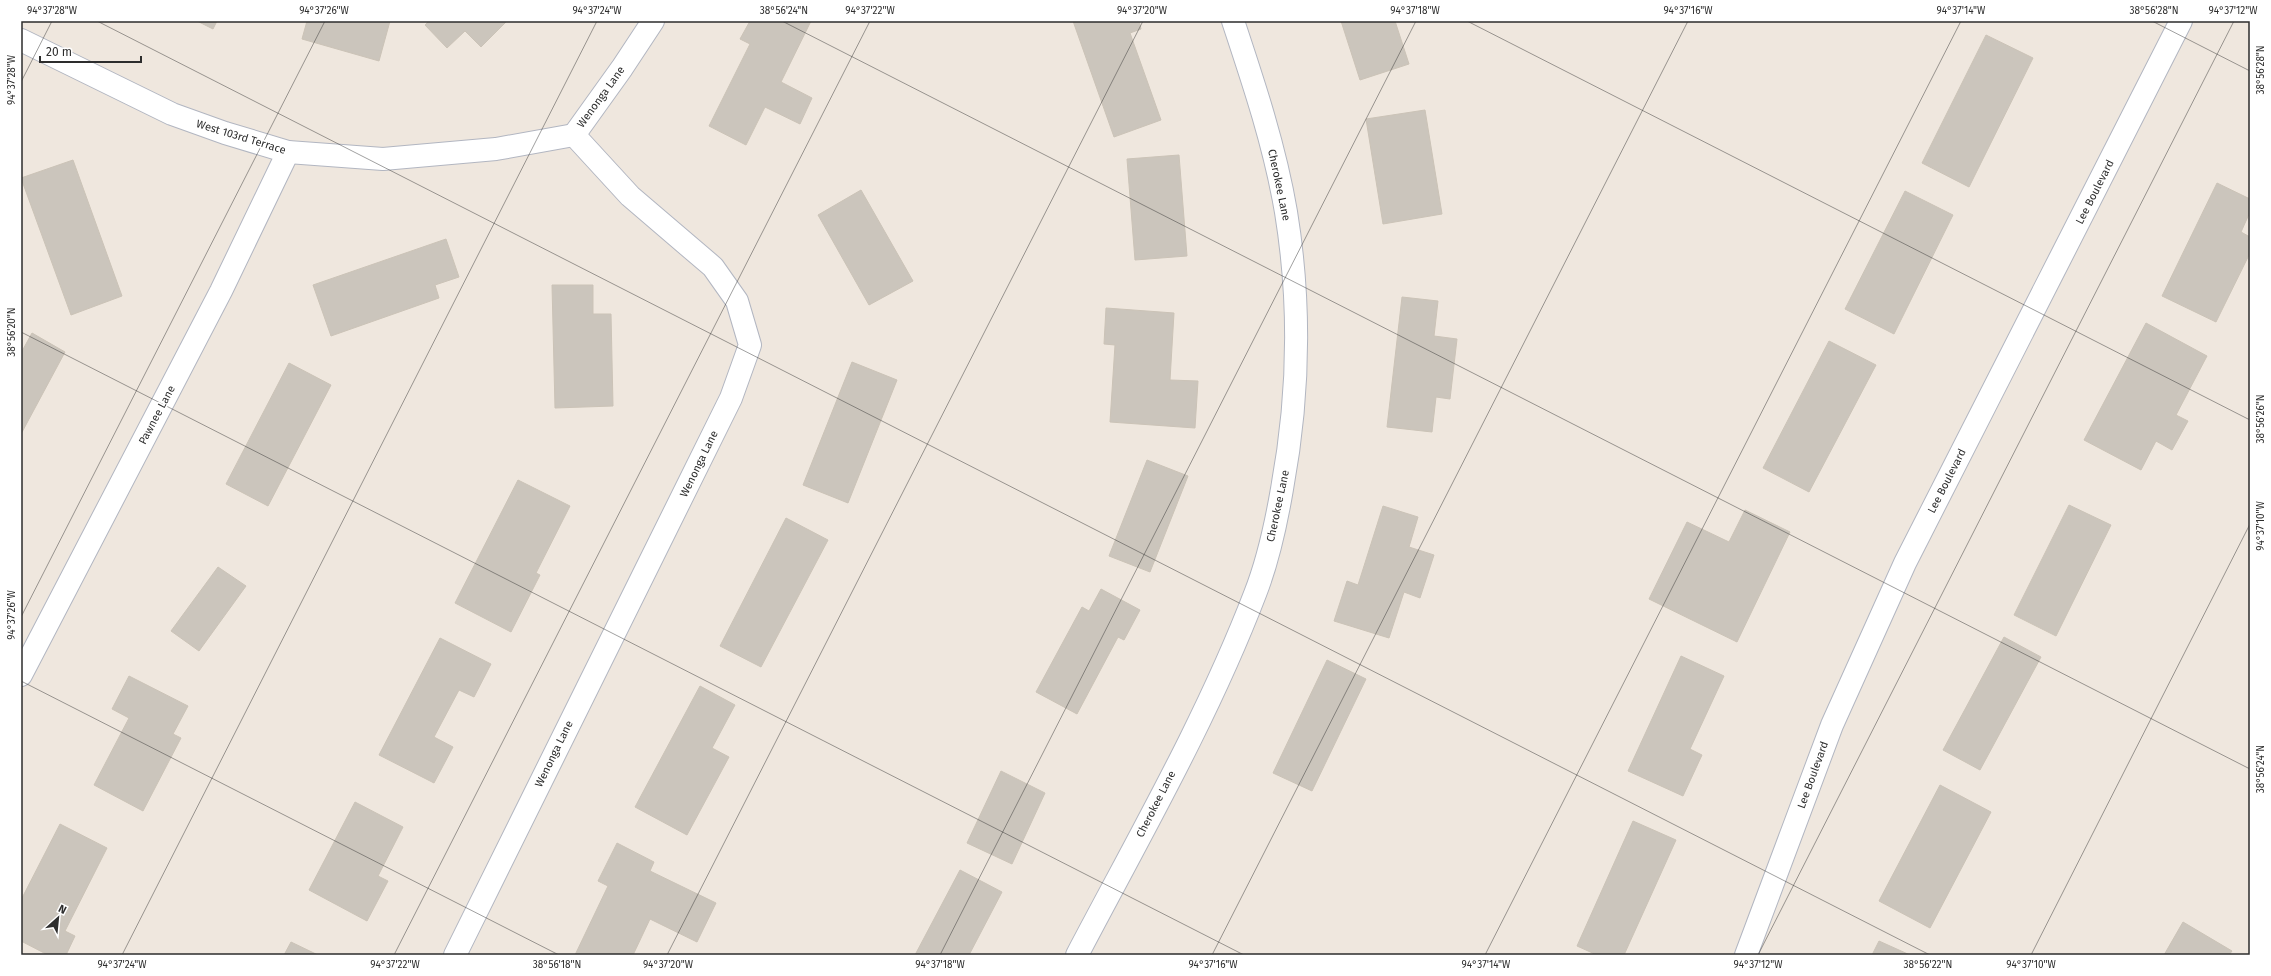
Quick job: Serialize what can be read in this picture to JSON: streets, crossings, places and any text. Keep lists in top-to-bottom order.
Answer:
{
  "streets": {
    "street": [
      "Wenonga Lane",
      "West 103rd Terrace",
      "Cherokee Lane",
      "Lee Boulevard",
      "Pawnee Lane"
    ]
  },
  "crossings": [
    ["Wenonga Lane", "West 103rd Terrace"],
    ["West 103rd Terrace", "Pawnee Lane"]
  ],
  "scale_bar": "20 m",
  "north": "top right",
  "coordinates": [
    "94°37'28\"W",
    "94°37'26\"W",
    "94°37'24\"W",
    "38°56'24\"N",
    "94°37'22\"W",
    "94°37'20\"W",
    "94°37'18\"W",
    "94°37'16\"W",
    "94°37'14\"W",
    "38°56'28\"N",
    "94°37'12\"W",
    "38°56'20\"N",
    "38°56'26\"N",
    "94°37'10\"W",
    "38°56'18\"N",
    "38°56'22\"N"
  ]
}
